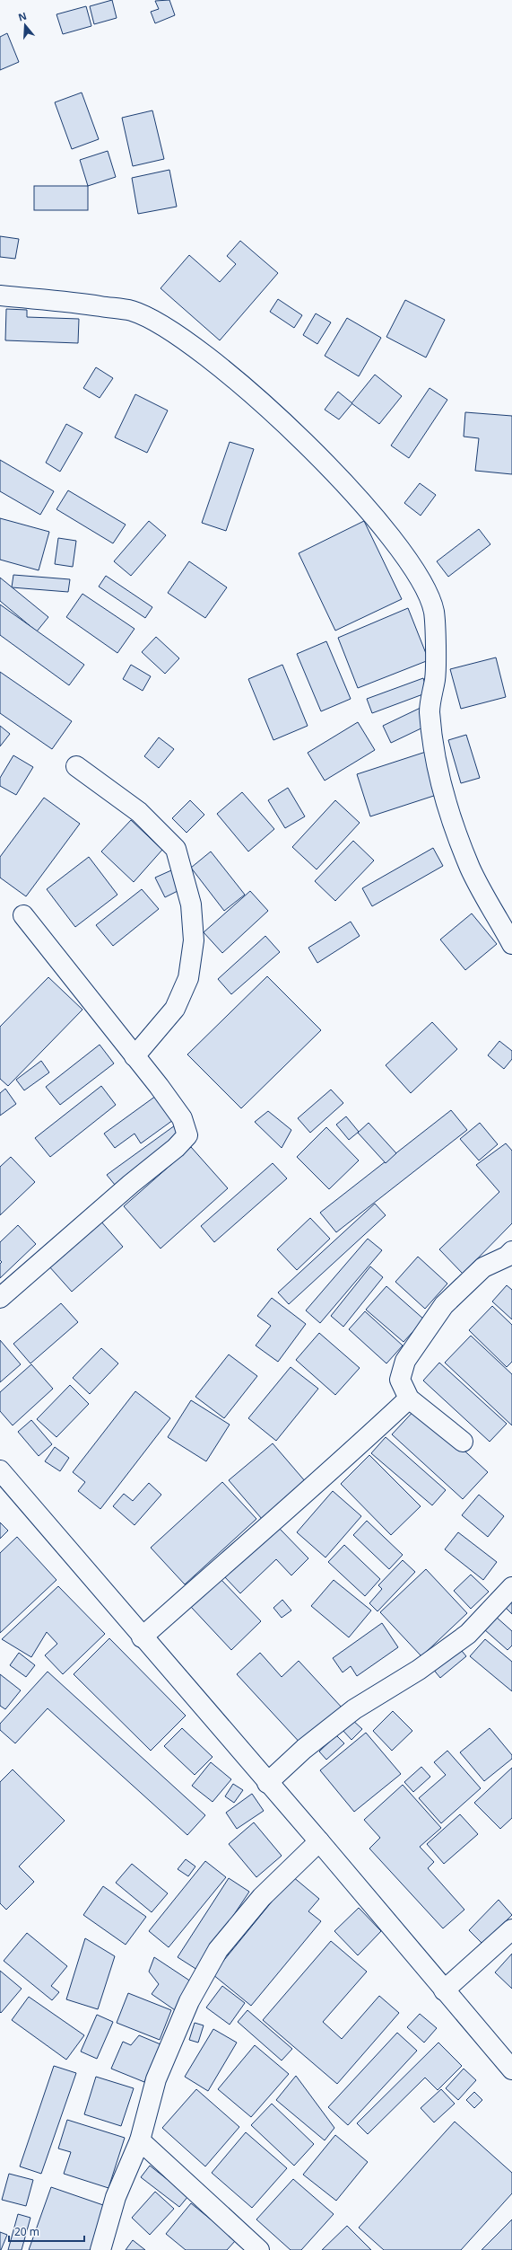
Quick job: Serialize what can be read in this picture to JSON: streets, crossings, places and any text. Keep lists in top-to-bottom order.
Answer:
{
  "scale_bar": "20 m",
  "north": "top"
}
